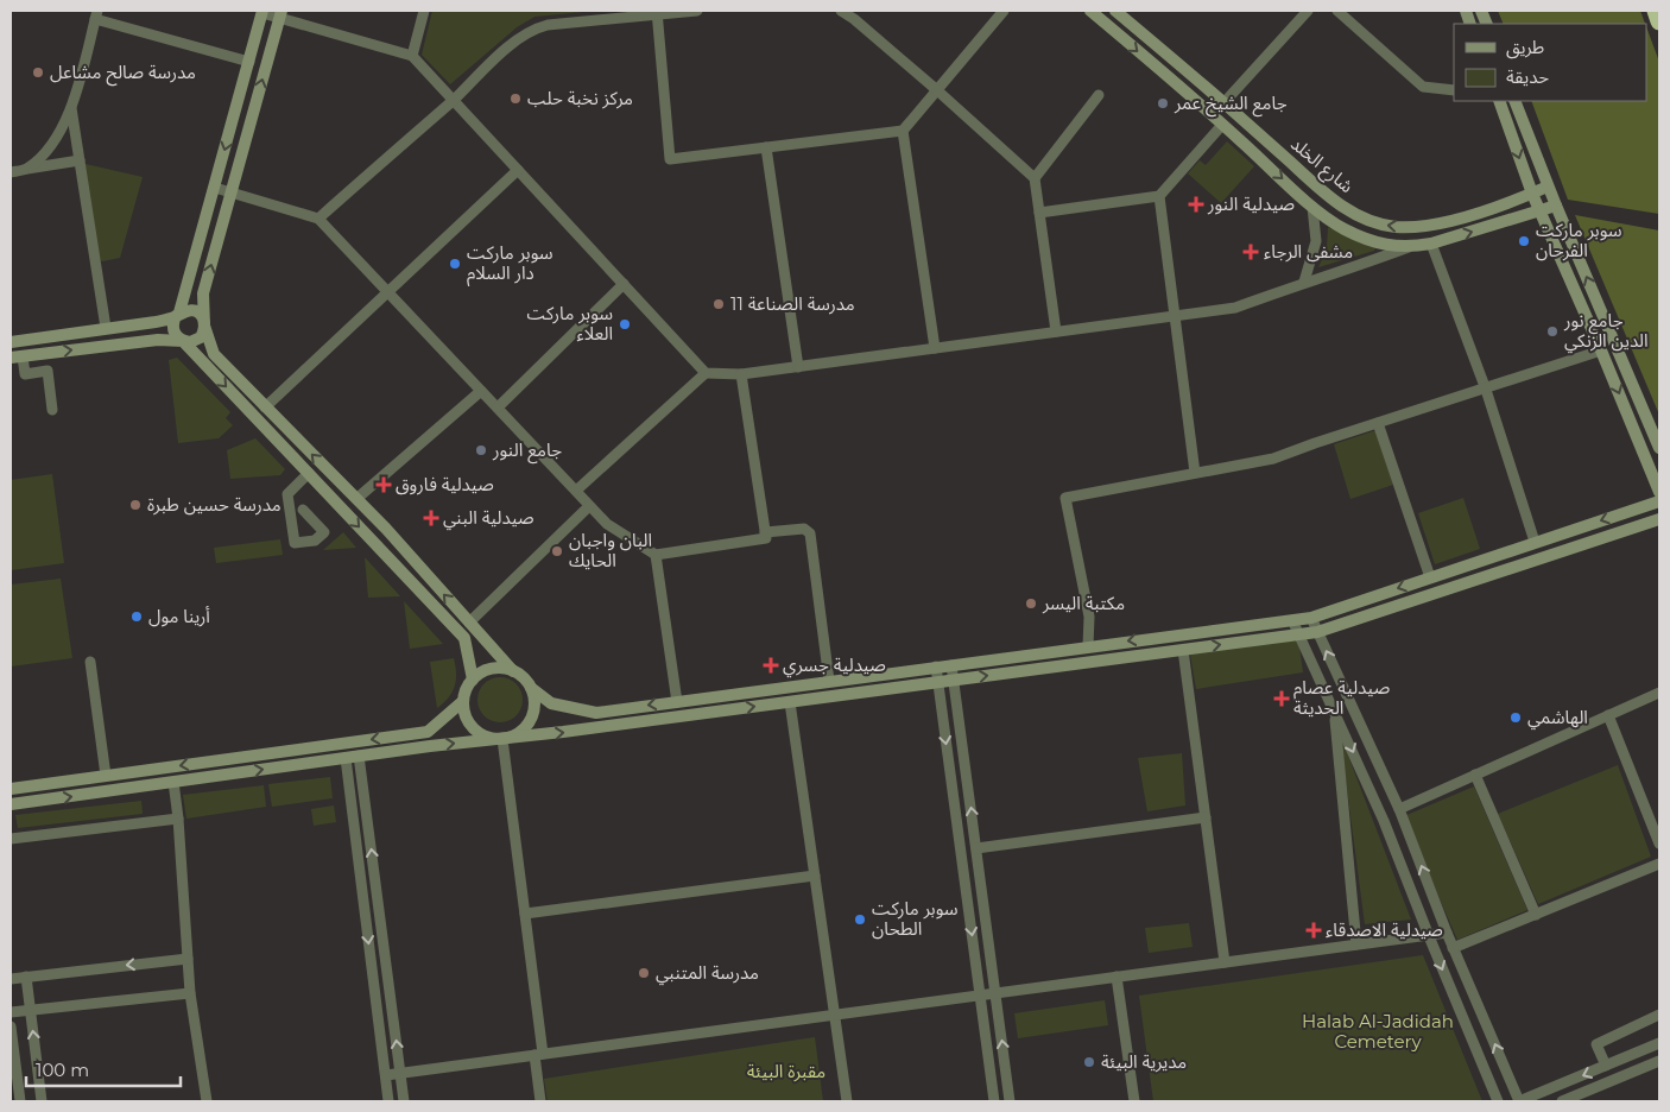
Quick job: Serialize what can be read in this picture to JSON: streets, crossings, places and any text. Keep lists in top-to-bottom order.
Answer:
{
  "streets": {
    "street": ["شارع الخلد"]
  },
  "parks": ["Halab Al-Jadidah Cemetery", "مقبرة البيئة"],
  "places": {
    "other": [
      "مدرسة صالح مشاعل",
      "مركز نخبة حلب",
      "جامع الشيخ عمر",
      "سوبر ماركت الفرحان",
      "سوبر ماركت دار السلام",
      "مدرسة الصناعة 11",
      "سوبر ماركت العلاء",
      "جامع نور الدين الزنكي",
      "جامع النور",
      "مدرسة حسين طبرة",
      "البان واجبان الحايك",
      "مكتبة اليسر",
      "أرينا مول",
      "الهاشمي",
      "سوبر ماركت الطحان",
      "مدرسة المتنبي",
      "مديرية البيئة"
    ],
    "health": [
      "صيدلية النور",
      "مشفى الرجاء",
      "صيدلية فاروق",
      "صيدلية البني",
      "صيدلية جسري",
      "صيدلية عصام الحديثة",
      "صيدلية الاصدقاء"
    ]
  },
  "legend": ["طريق", "حديقة"],
  "scale_bar": "100 m"
}
